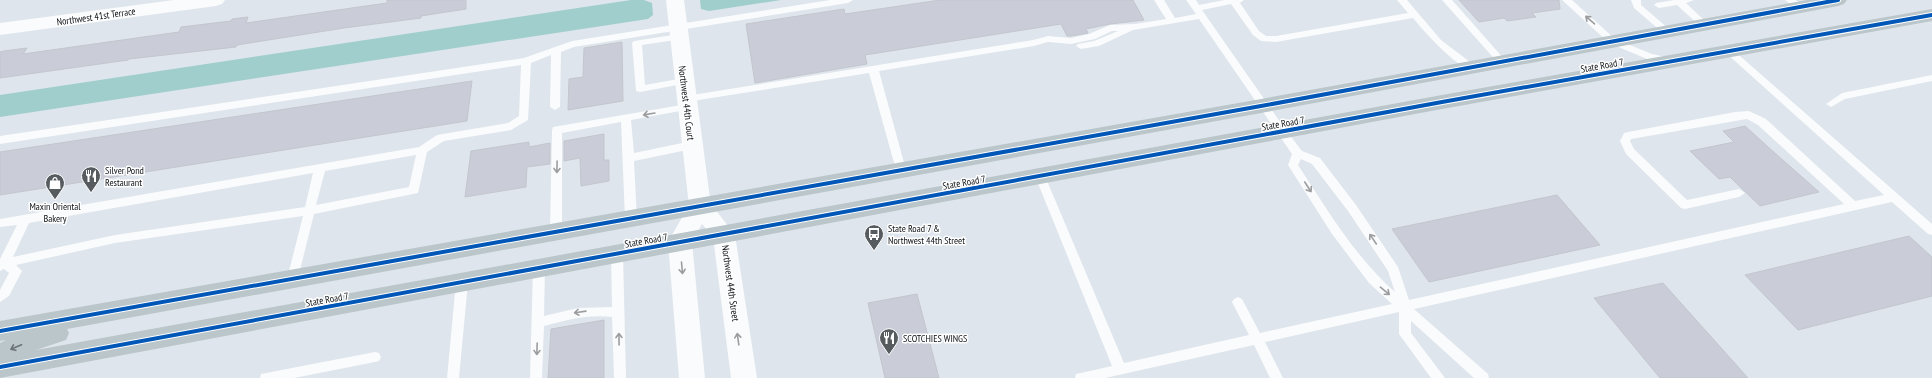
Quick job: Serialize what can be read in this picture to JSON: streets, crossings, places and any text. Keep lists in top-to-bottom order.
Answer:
{
  "streets": {
    "main road": ["State Road 7"],
    "street": ["Northwest 41st Terrace", "Northwest 44th Court", "Northwest 44th Street"]
  },
  "crossings": [
    ["State Road 7", "Northwest 44th Court"],
    ["State Road 7", "Northwest 44th Street"],
    ["Northwest 44th Court", "Northwest 44th Street"]
  ],
  "places": {
    "restaurant": ["Silver Pond Restaurant", "SCOTCHIES WINGS"],
    "shop": ["Maxin Oriental Bakery"],
    "bus stop": ["State Road 7 & Northwest 44th Street"]
  }
}
